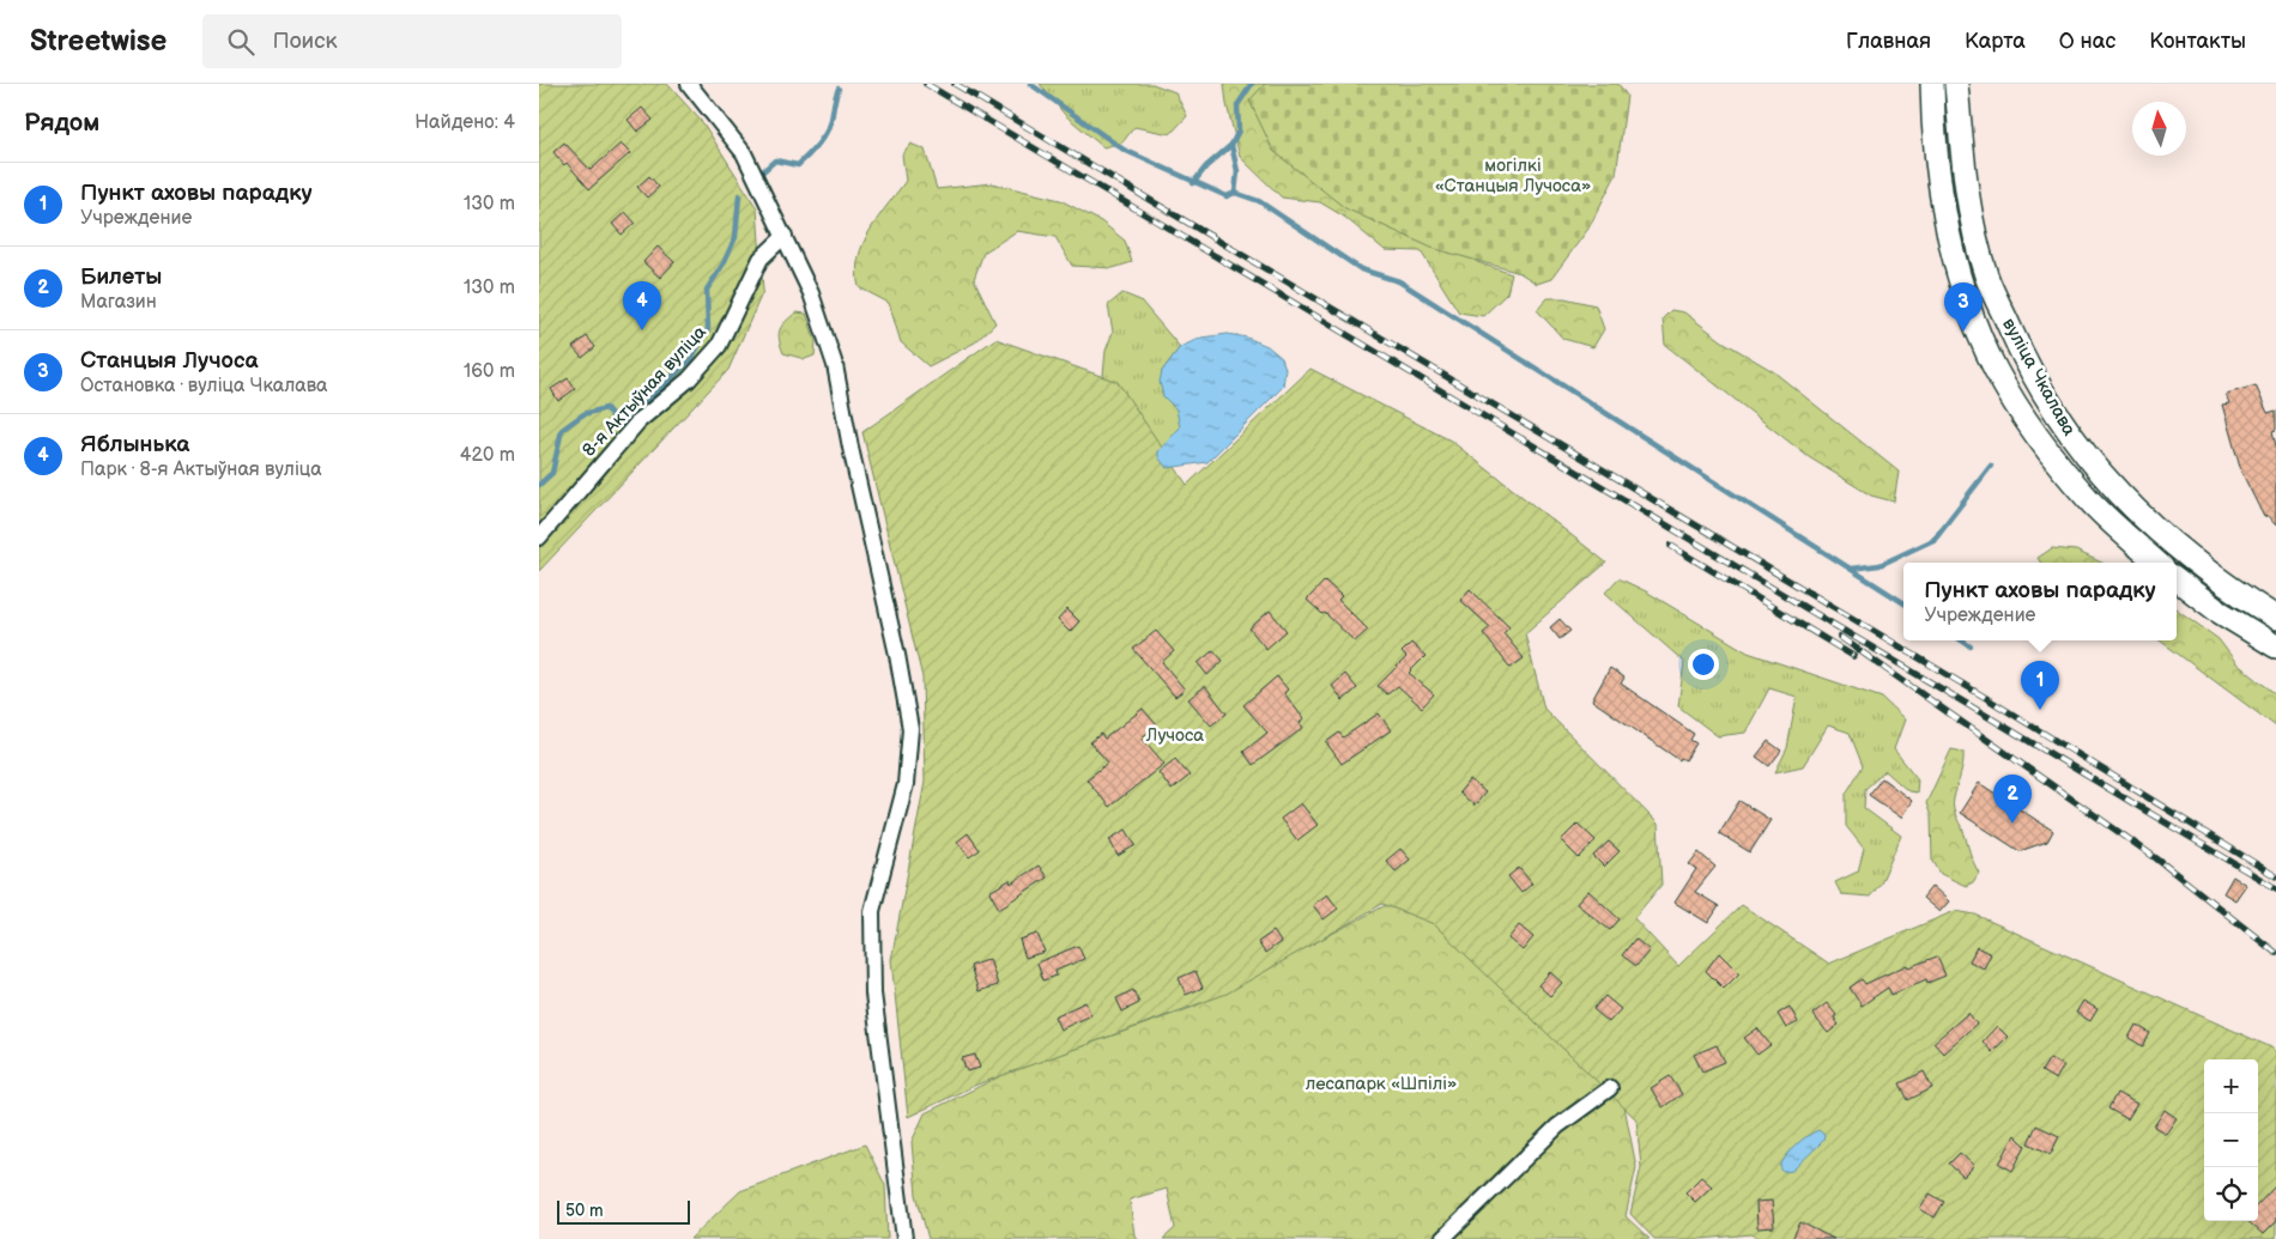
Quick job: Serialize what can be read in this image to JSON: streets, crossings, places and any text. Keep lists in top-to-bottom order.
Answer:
{
  "streets": {
    "main road": ["вуліца Чкалава"],
    "street": ["8-я Актыўная вуліца"]
  },
  "parks": ["могілкі «Станцыя Лучоса»", "Лучоса", "лесапарк «Шпілі»"],
  "scale_bar": "50 m",
  "north": "top",
  "page": {
    "header": "Streetwise",
    "search": "Поиск",
    "nav": [
      "Главная",
      "Карта",
      "О нас",
      "Контакты"
    ],
    "heading": ["Рядом", "Найдено: 4"],
    "list": [
      {
        "mark": "1",
        "name": "Пункт аховы парадку",
        "note": "Учреждение",
        "value": "130 m"
      },
      {
        "mark": "2",
        "name": "Билеты",
        "note": "Магазин",
        "value": "130 m"
      },
      {
        "mark": "3",
        "name": "Станцыя Лучоса",
        "note": "Остановка · вуліца Чкалава",
        "value": "160 m"
      },
      {
        "mark": "4",
        "name": "Яблынька",
        "note": "Парк · 8-я Актыўная вуліца",
        "value": "420 m"
      }
    ],
    "pins": [
      "4",
      "3",
      "1",
      "2"
    ],
    "popup": ["Пункт аховы парадку", "Учреждение"],
    "map_buttons": ["+", "−"],
    "scale": "50 m"
  }
}
